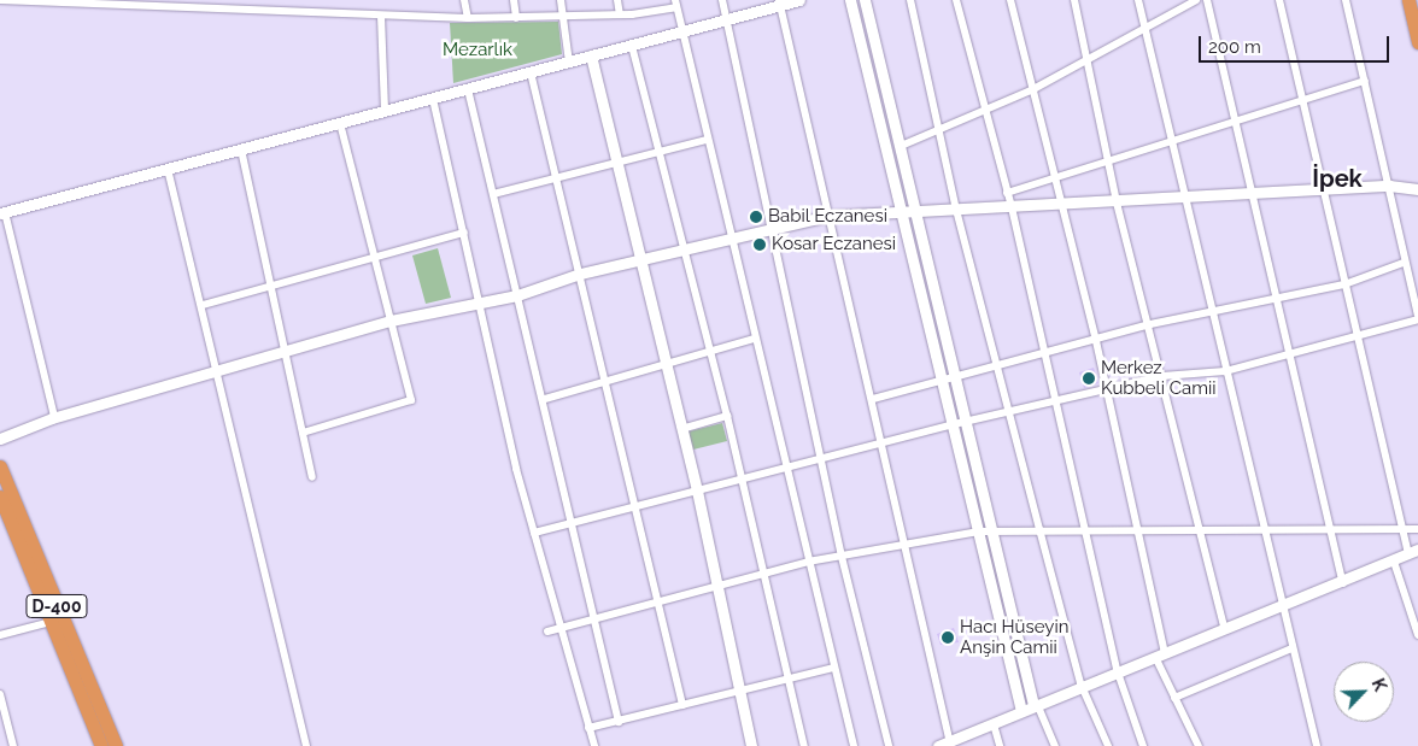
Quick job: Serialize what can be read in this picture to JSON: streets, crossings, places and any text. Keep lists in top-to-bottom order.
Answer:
{
  "streets": {
    "highway": ["D-400"]
  },
  "districts": ["İpek"],
  "parks": ["Mezarlık"],
  "places": [
    "Babil Eczanesi",
    "Kosar Eczanesi",
    "Merkez Kubbeli Camii",
    "Hacı Hüseyin Anşin Camii"
  ],
  "scale_bar": "200 m",
  "north": "top right"
}
